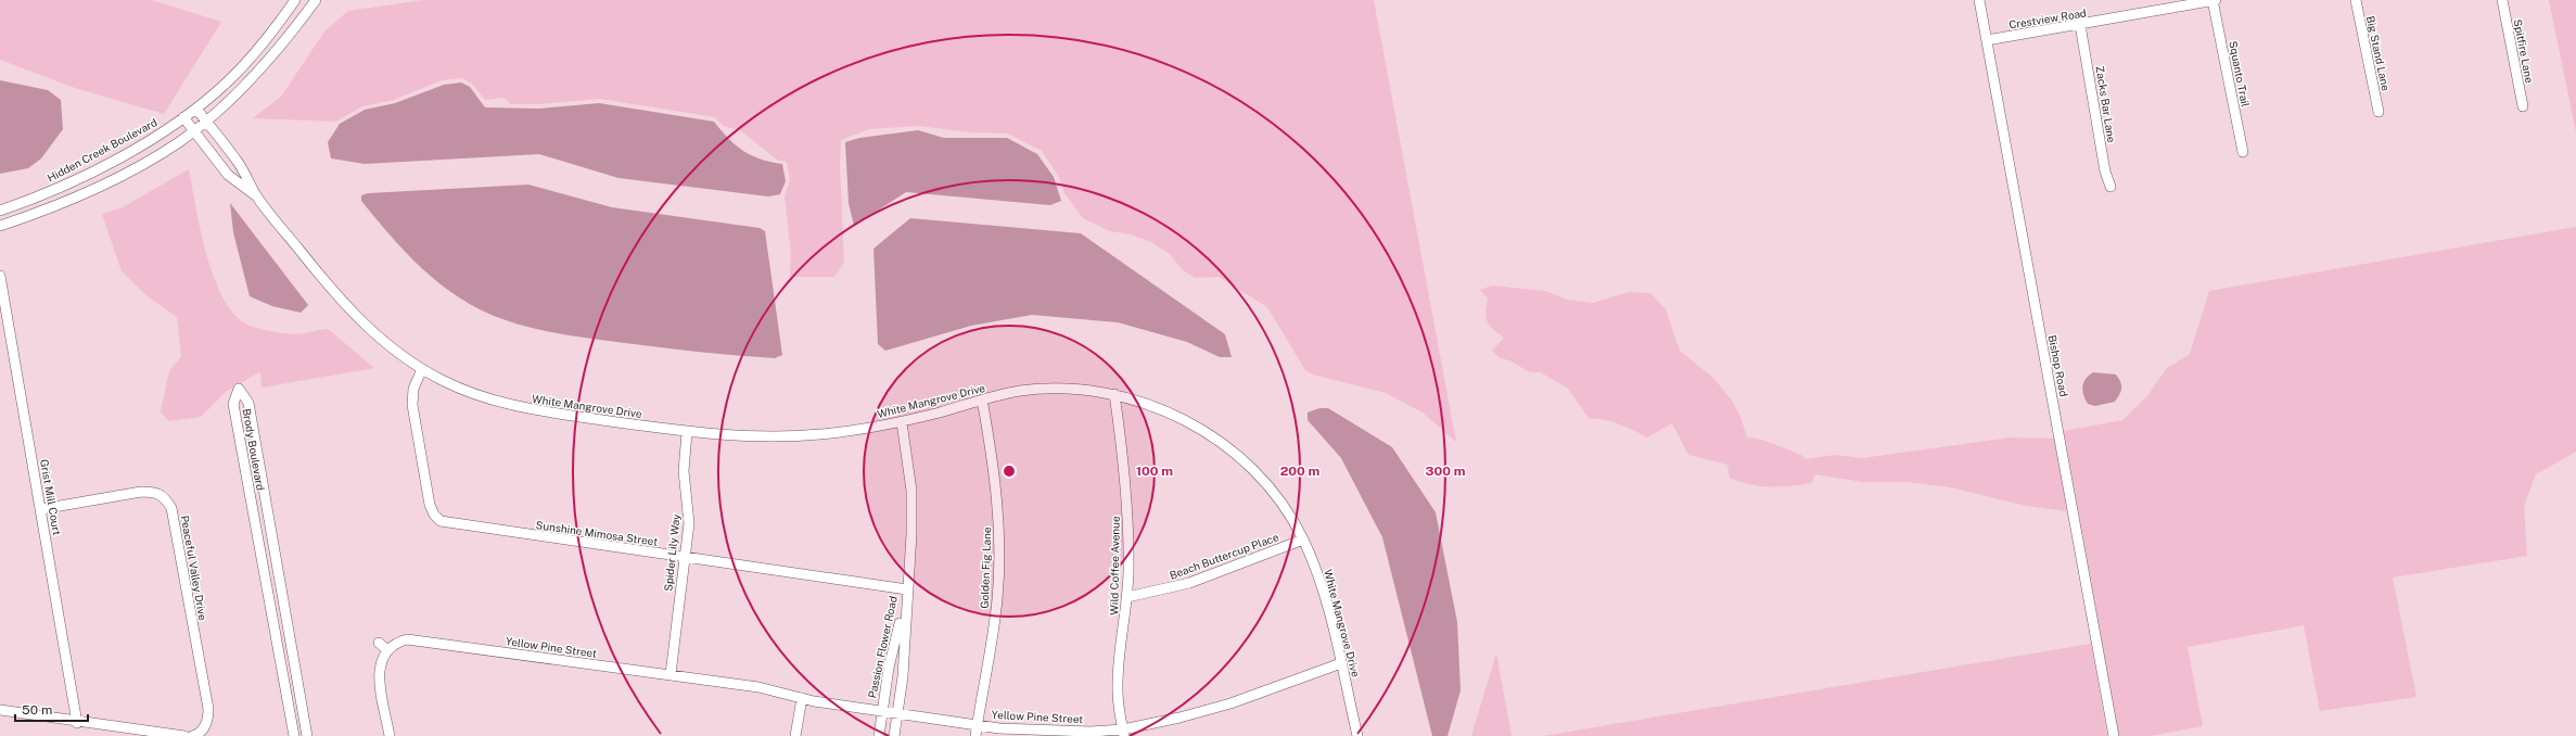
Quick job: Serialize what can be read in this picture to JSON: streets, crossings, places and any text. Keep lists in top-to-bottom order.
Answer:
{
  "streets": {
    "street": [
      "Crestview Road",
      "Spitfire Lane",
      "Big Stand Lane",
      "Squanto Trail",
      "Zacks Bar Lane",
      "Hidden Creek Boulevard",
      "Bishop Road",
      "White Mangrove Drive",
      "Brody Boulevard",
      "Grist Mill Court",
      "Sunshine Mimosa Street",
      "Spider Lily Way",
      "Beach Buttercup Place",
      "Wild Coffee Avenue",
      "Peaceful Valley Drive",
      "Golden Fig Lane",
      "Yellow Pine Street",
      "Passion Flower Road"
    ]
  },
  "crossings": [
    ["Crestview Road", "Squanto Trail"],
    ["Crestview Road", "Zacks Bar Lane"],
    ["Crestview Road", "Bishop Road"],
    ["Hidden Creek Boulevard", "White Mangrove Drive"],
    ["White Mangrove Drive", "Sunshine Mimosa Street"],
    ["White Mangrove Drive", "Spider Lily Way"],
    ["White Mangrove Drive", "Beach Buttercup Place"],
    ["White Mangrove Drive", "Wild Coffee Avenue"],
    ["White Mangrove Drive", "Golden Fig Lane"],
    ["White Mangrove Drive", "Yellow Pine Street"],
    ["White Mangrove Drive", "Passion Flower Road"],
    ["Grist Mill Court", "Peaceful Valley Drive"],
    ["Sunshine Mimosa Street", "Spider Lily Way"],
    ["Sunshine Mimosa Street", "Passion Flower Road"],
    ["Spider Lily Way", "Yellow Pine Street"],
    ["Beach Buttercup Place", "Wild Coffee Avenue"],
    ["Wild Coffee Avenue", "Yellow Pine Street"],
    ["Golden Fig Lane", "Yellow Pine Street"],
    ["Yellow Pine Street", "Passion Flower Road"]
  ],
  "scale_bar": "50 m",
  "rings": ["100 m", "200 m", "300 m"]
}
